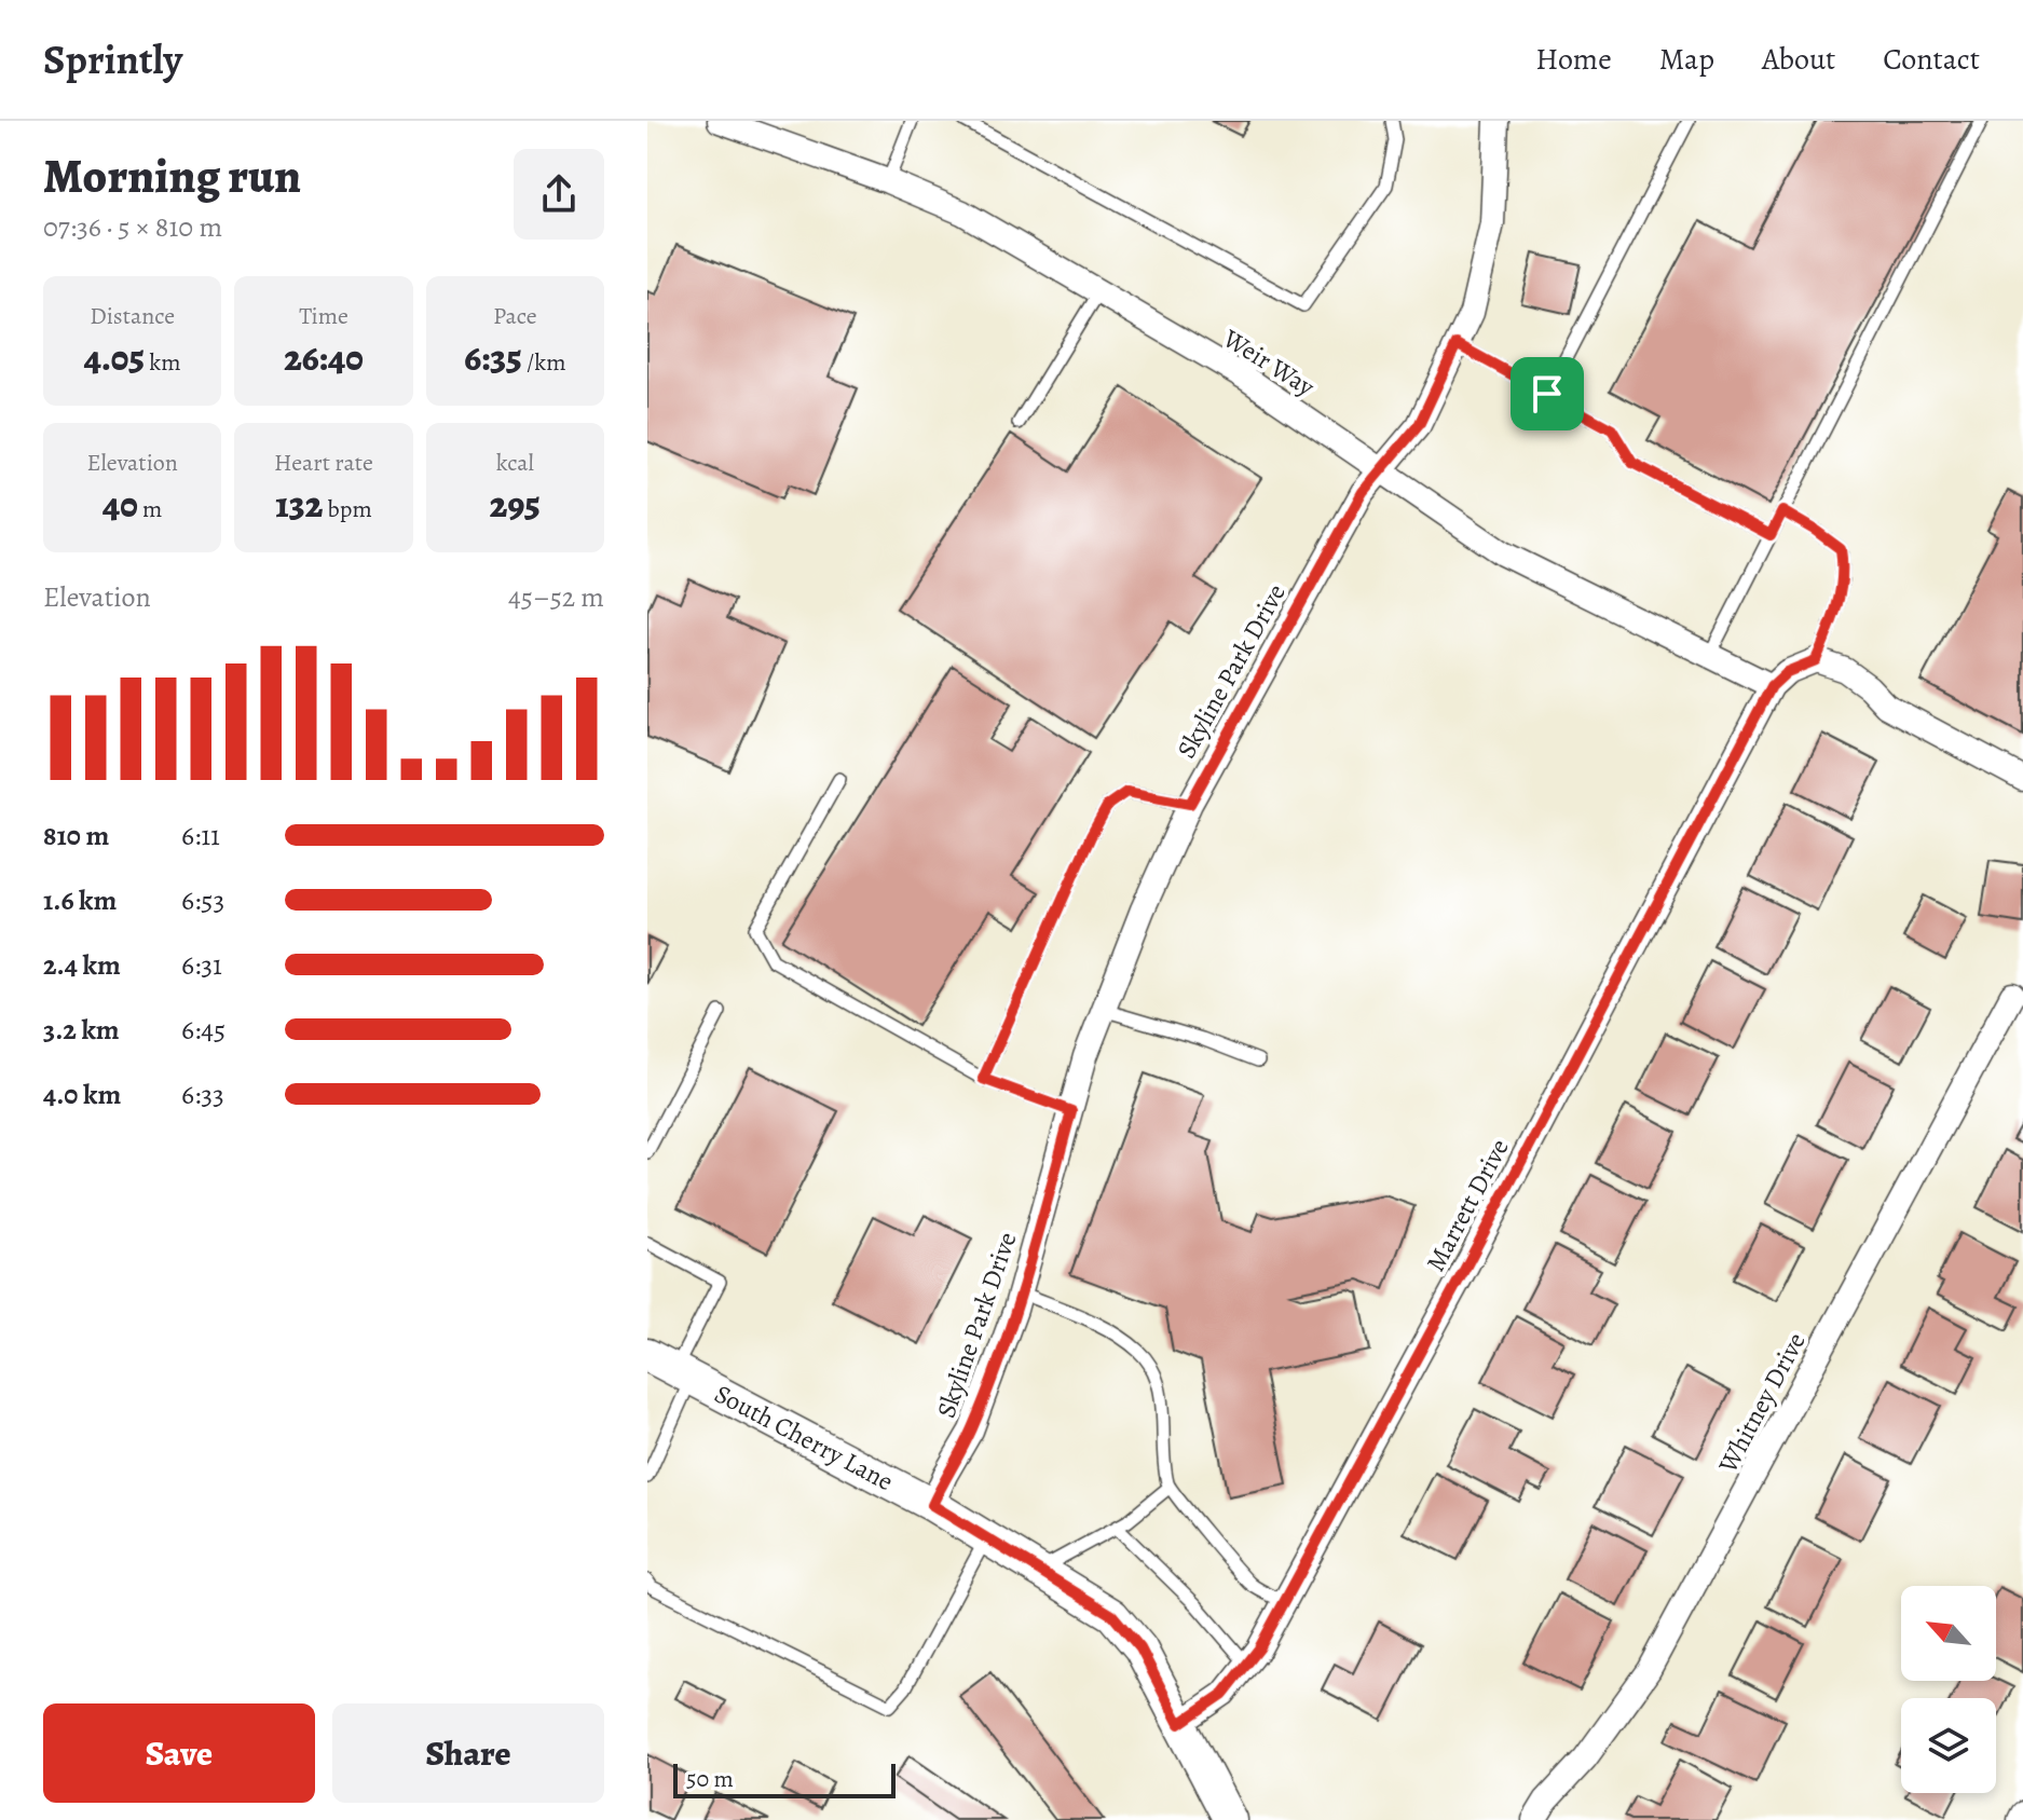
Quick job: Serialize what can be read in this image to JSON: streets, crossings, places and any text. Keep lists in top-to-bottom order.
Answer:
{
  "streets": {
    "street": [
      "Weir Way",
      "Skyline Park Drive",
      "Marrett Drive",
      "Whitney Drive",
      "South Cherry Lane"
    ]
  },
  "crossings": [
    ["Weir Way", "Skyline Park Drive"],
    ["Weir Way", "Marrett Drive"],
    ["Skyline Park Drive", "South Cherry Lane"],
    ["Marrett Drive", "South Cherry Lane"]
  ],
  "scale_bar": "50 m",
  "north": "top left",
  "page": {
    "header": "Sprintly",
    "nav": [
      "Home",
      "Map",
      "About",
      "Contact"
    ],
    "heading": ["Morning run", "07:36 · 5 × 810 m"],
    "stats": [
      ["Distance", "4.05 km"],
      ["Time", "26:40"],
      ["Pace", "6:35 /km"],
      ["Elevation", "40 m"],
      ["Heart rate", "132 bpm"],
      ["kcal", "295"]
    ],
    "chart": ["Elevation", "45–52 m"],
    "list": [
      {
        "name": "810 m",
        "note": "6:11"
      },
      {
        "name": "1.6 km",
        "note": "6:53"
      },
      {
        "name": "2.4 km",
        "note": "6:31"
      },
      {
        "name": "3.2 km",
        "note": "6:45"
      },
      {
        "name": "4.0 km",
        "note": "6:33"
      }
    ],
    "buttons": ["Save", "Share"],
    "scale": "50 m"
  }
}
